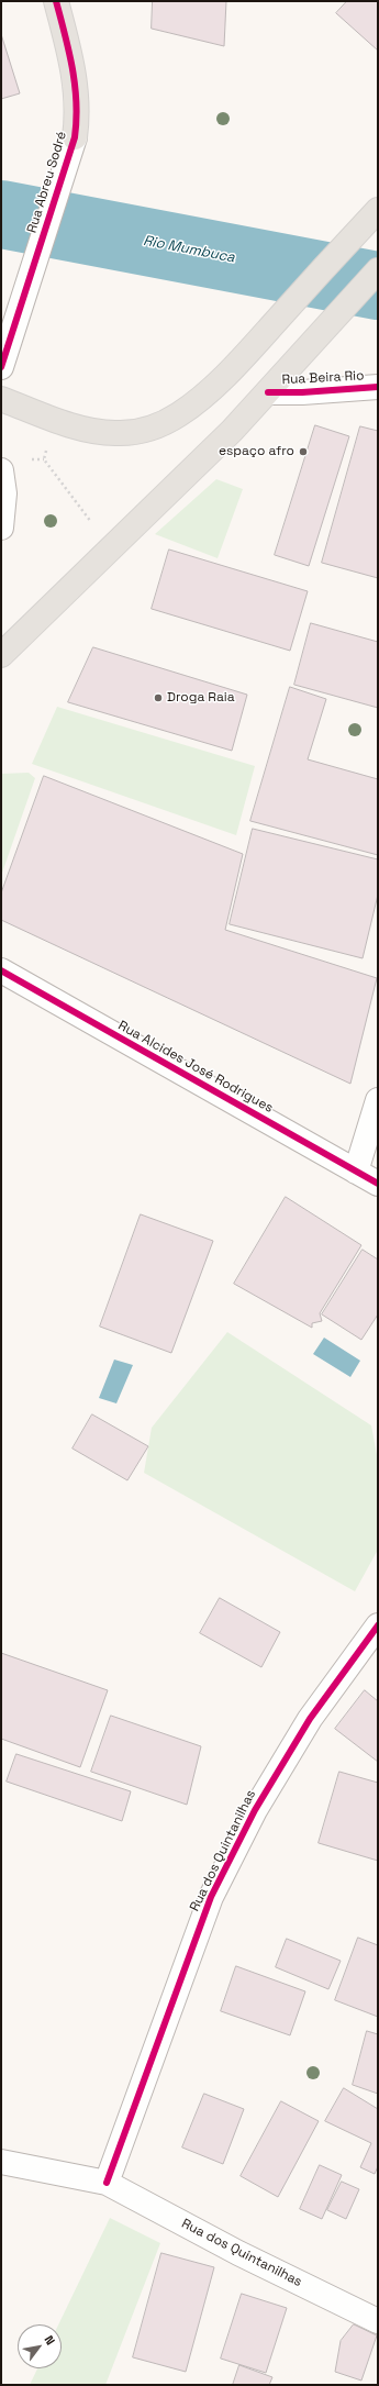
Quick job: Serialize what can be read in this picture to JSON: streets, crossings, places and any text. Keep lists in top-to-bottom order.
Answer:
{
  "streets": {
    "main road": ["Rua Abreu Sodré"],
    "street": ["Rua Beira Rio", "Rua Alcides José Rodrigues", "Rua dos Quintanilhas"]
  },
  "water": ["Rio Mumbuca"],
  "places": ["espaço afro", "Droga Raia"],
  "north": "top right"
}
